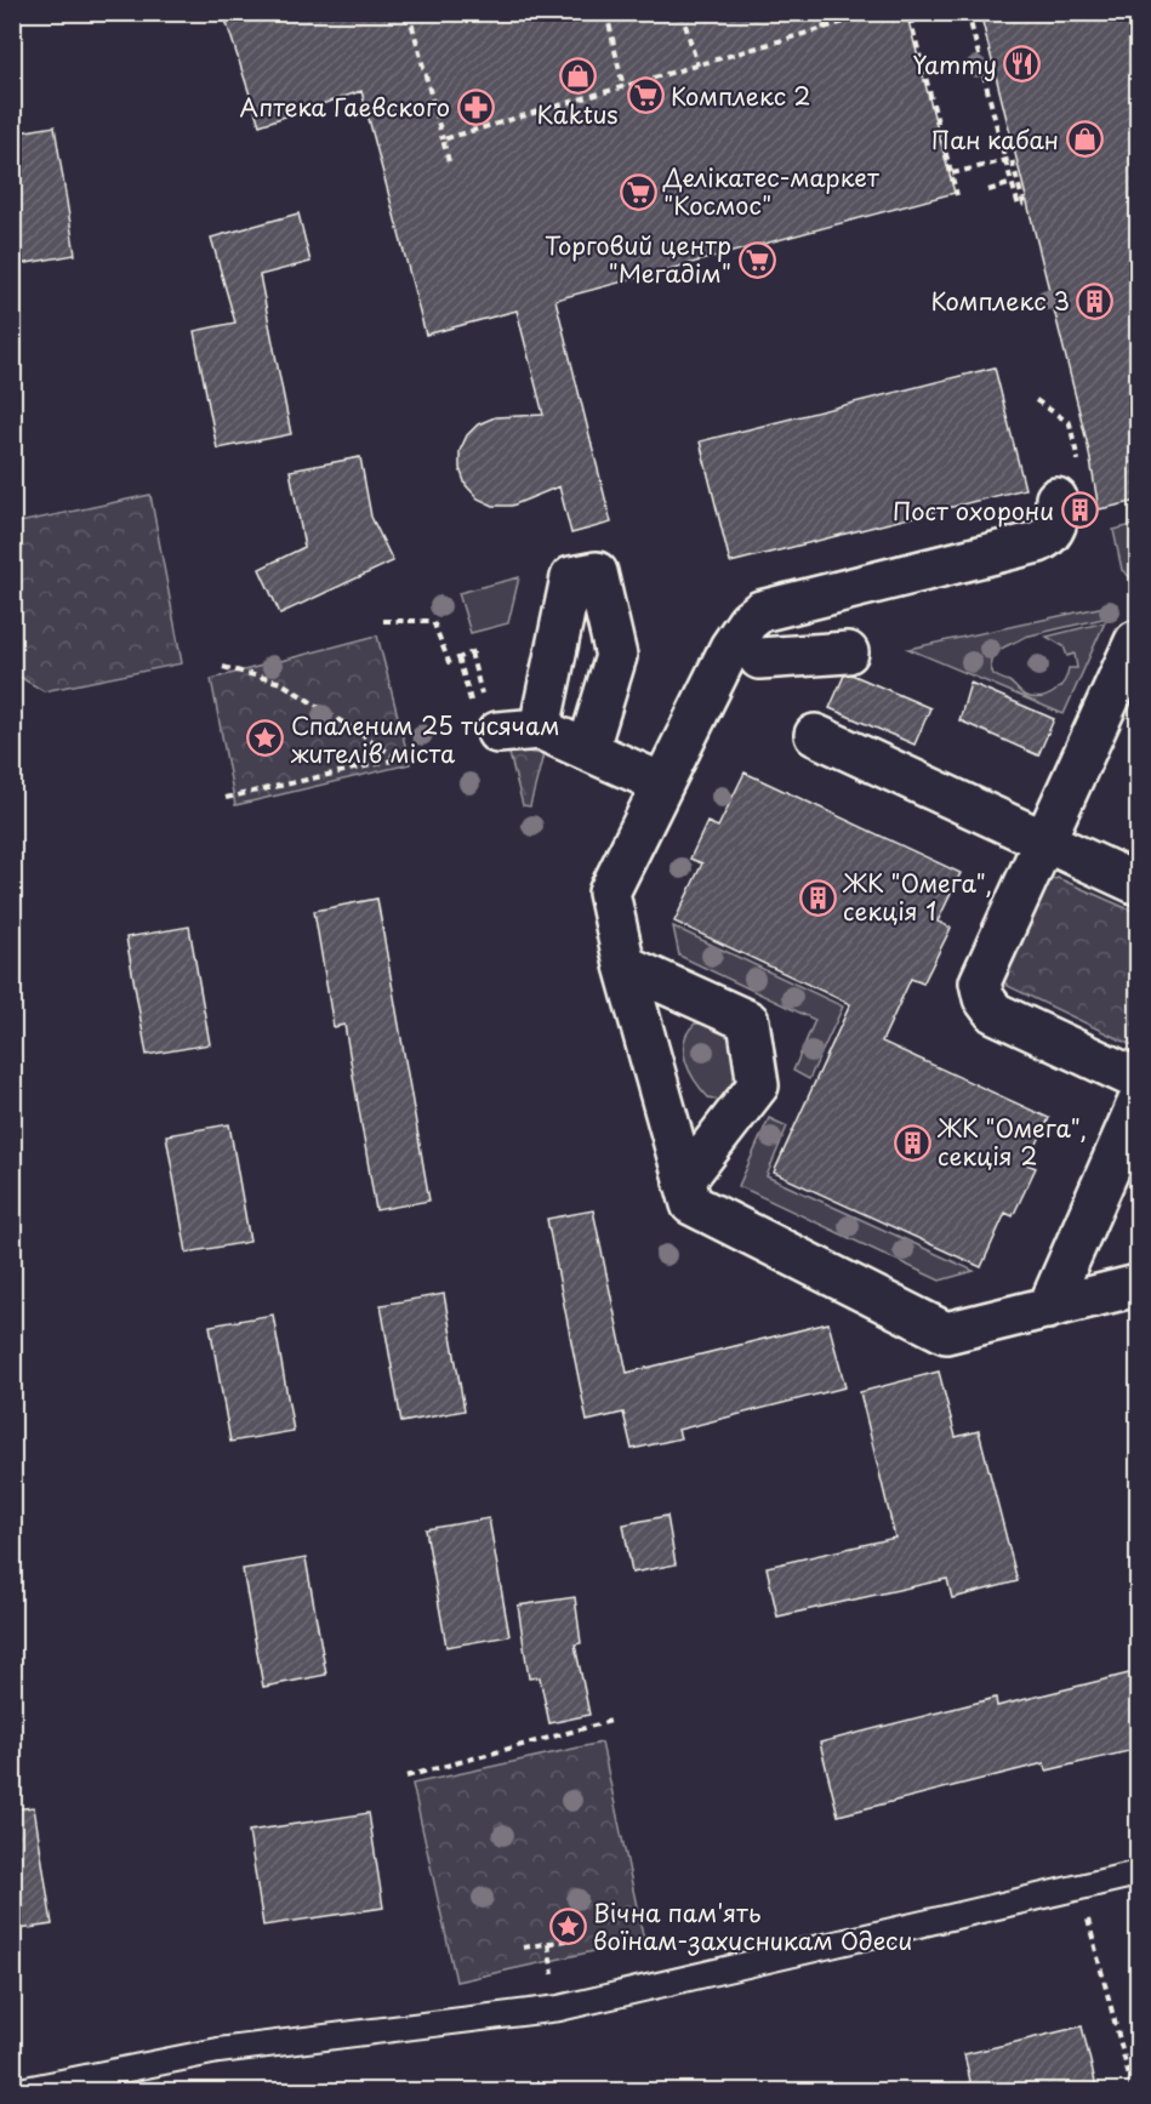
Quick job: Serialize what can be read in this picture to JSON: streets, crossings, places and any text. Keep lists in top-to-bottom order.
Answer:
{
  "places": {
    "restaurant": ["Yammy"],
    "shop": ["Kaktus", "Пан кабан"],
    "supermarket": ["Комплекс 2", "Делікатес-маркет \"Космос\"", "Торговий центр \"Мегадім\""],
    "pharmacy": ["Аптека Гаевского"],
    "building": [
      "Комплекс 3",
      "Пост охорони",
      "ЖК \"Омега\", секція 1",
      "ЖК \"Омега\", секція 2"
    ],
    "place": ["Спаленим 25 тисячам жителів міста", "Вічна пам'ять воїнам-захисникам Одеси"]
  }
}
